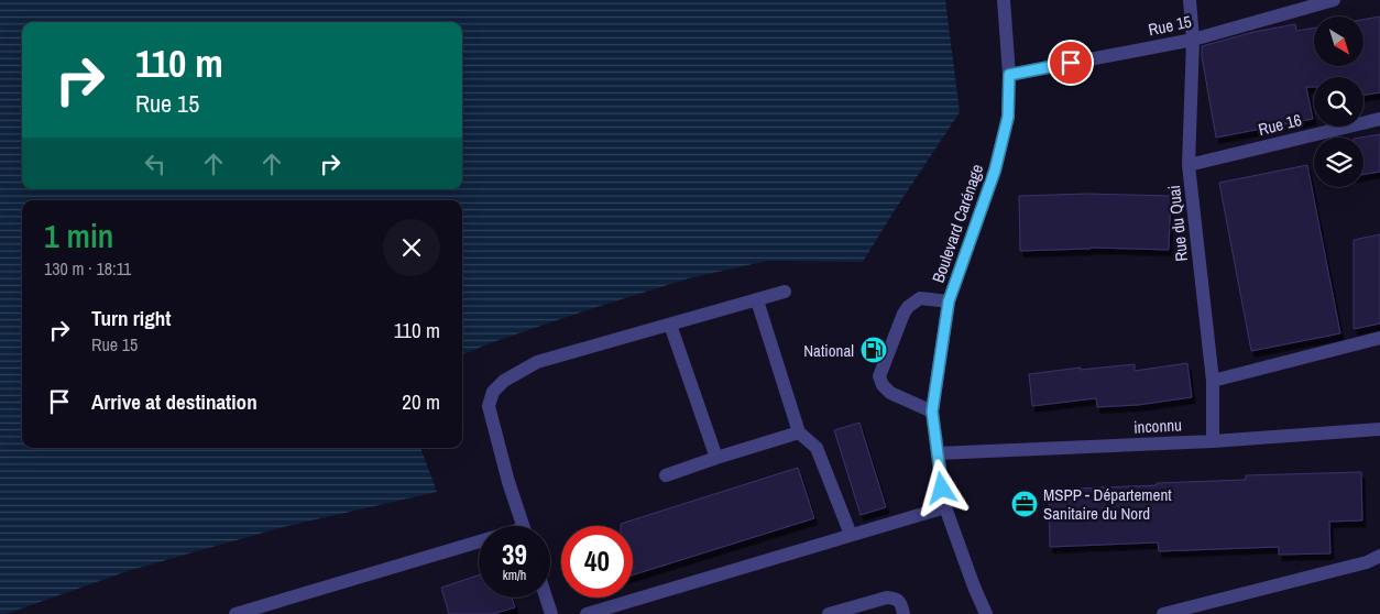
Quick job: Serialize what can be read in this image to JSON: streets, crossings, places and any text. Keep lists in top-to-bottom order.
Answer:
{
  "streets": {
    "street": [
      "Rue 15",
      "Rue 16",
      "Boulevard Carénage",
      "Rue du Quai",
      "inconnu"
    ]
  },
  "crossings": [
    ["Rue 15", "Boulevard Carénage"],
    ["Rue 15", "Rue du Quai"],
    ["Rue 16", "Rue du Quai"],
    ["Boulevard Carénage", "inconnu"],
    ["Rue du Quai", "inconnu"]
  ],
  "places": {
    "fuel station": ["National"],
    "office": ["MSPP - Département Sanitaire du Nord"]
  },
  "north": "bottom right",
  "page": {
    "turn": ["110 m", "Rue 15"],
    "heading": ["1 min", "130 m · 18:11"],
    "list": [
      {
        "name": "Turn right",
        "note": "Rue 15",
        "value": "110 m"
      },
      {
        "name": "Arrive at destination",
        "value": "20 m"
      }
    ],
    "speed": "39 km/h",
    "limit": "40"
  }
}
